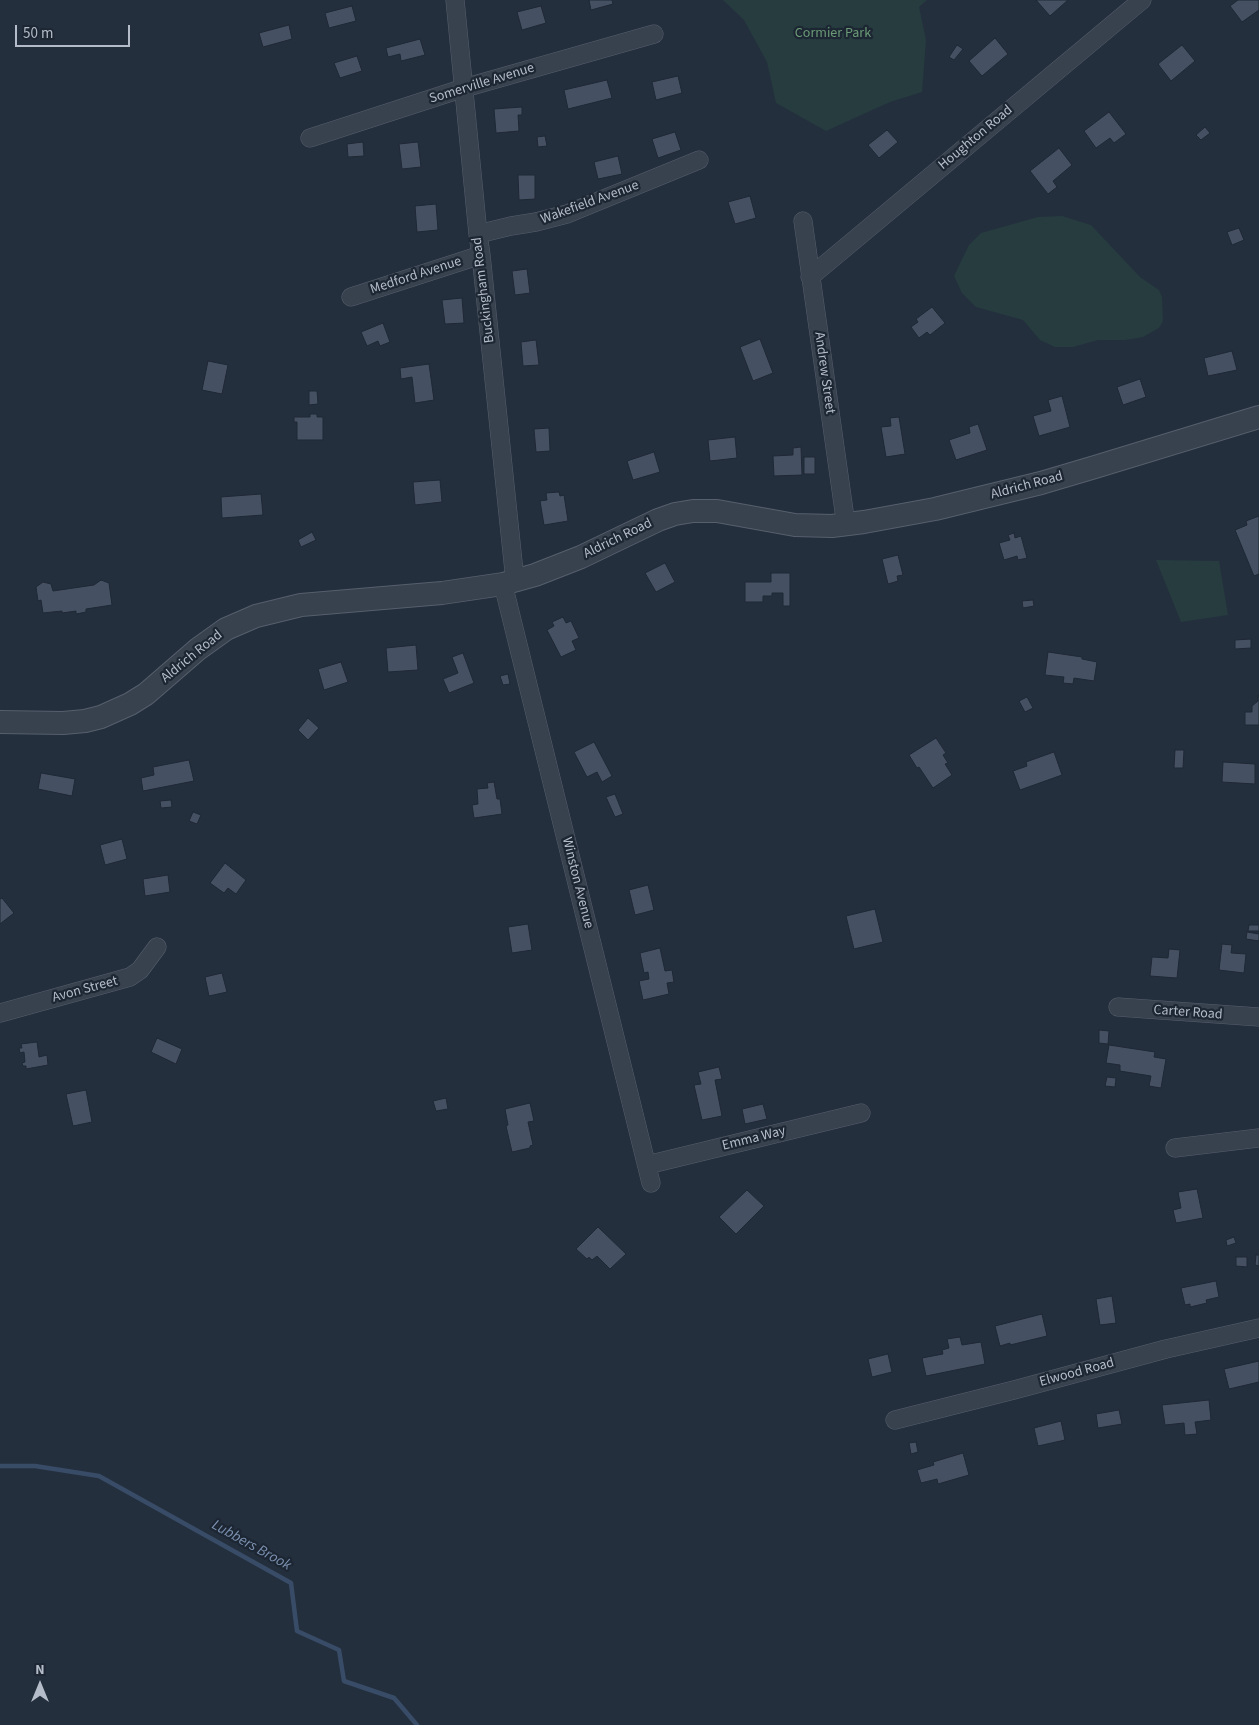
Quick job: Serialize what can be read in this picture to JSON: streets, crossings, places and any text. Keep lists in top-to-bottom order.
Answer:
{
  "streets": {
    "street": [
      "Somerville Avenue",
      "Houghton Road",
      "Wakefield Avenue",
      "Medford Avenue",
      "Buckingham Road",
      "Andrew Street",
      "Aldrich Road",
      "Winston Avenue",
      "Avon Street",
      "Carter Road",
      "Emma Way",
      "Elwood Road"
    ]
  },
  "crossings": [
    ["Somerville Avenue", "Buckingham Road"],
    ["Houghton Road", "Andrew Street"],
    ["Wakefield Avenue", "Buckingham Road"],
    ["Medford Avenue", "Buckingham Road"],
    ["Buckingham Road", "Aldrich Road"],
    ["Buckingham Road", "Winston Avenue"],
    ["Andrew Street", "Aldrich Road"],
    ["Aldrich Road", "Winston Avenue"],
    ["Winston Avenue", "Emma Way"]
  ],
  "water": ["Lubbers Brook"],
  "parks": ["Cormier Park"],
  "scale_bar": "50 m",
  "north": "top"
}
